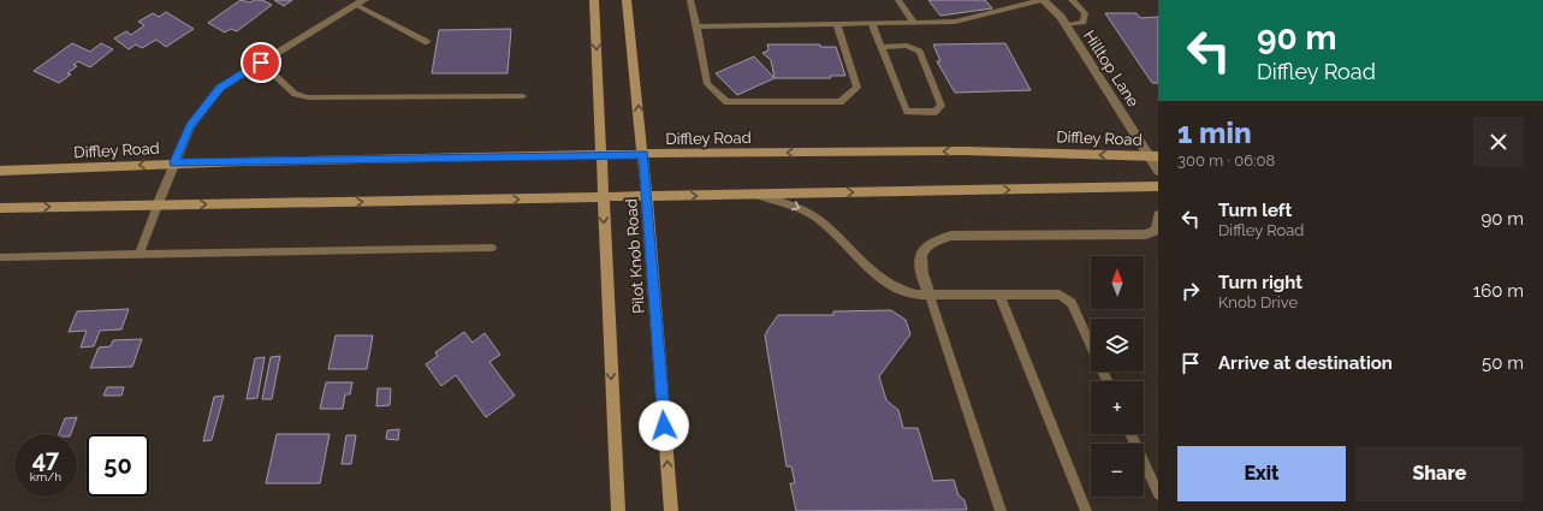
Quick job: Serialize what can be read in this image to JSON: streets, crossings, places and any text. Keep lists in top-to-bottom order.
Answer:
{
  "streets": {
    "main road": ["Diffley Road", "Pilot Knob Road"],
    "street": ["Hilltop Lane"]
  },
  "crossings": [
    ["Hilltop Lane", "Diffley Road"],
    ["Diffley Road", "Pilot Knob Road"]
  ],
  "north": "top",
  "page": {
    "turn": ["90 m", "Diffley Road"],
    "heading": ["1 min", "300 m · 06:08"],
    "list": [
      {
        "name": "Turn left",
        "note": "Diffley Road",
        "value": "90 m"
      },
      {
        "name": "Turn right",
        "note": "Knob Drive",
        "value": "160 m"
      },
      {
        "name": "Arrive at destination",
        "value": "50 m"
      }
    ],
    "map_buttons": ["+", "−"],
    "speed": "47 km/h",
    "limit": "50",
    "buttons": ["Exit", "Share"]
  }
}
